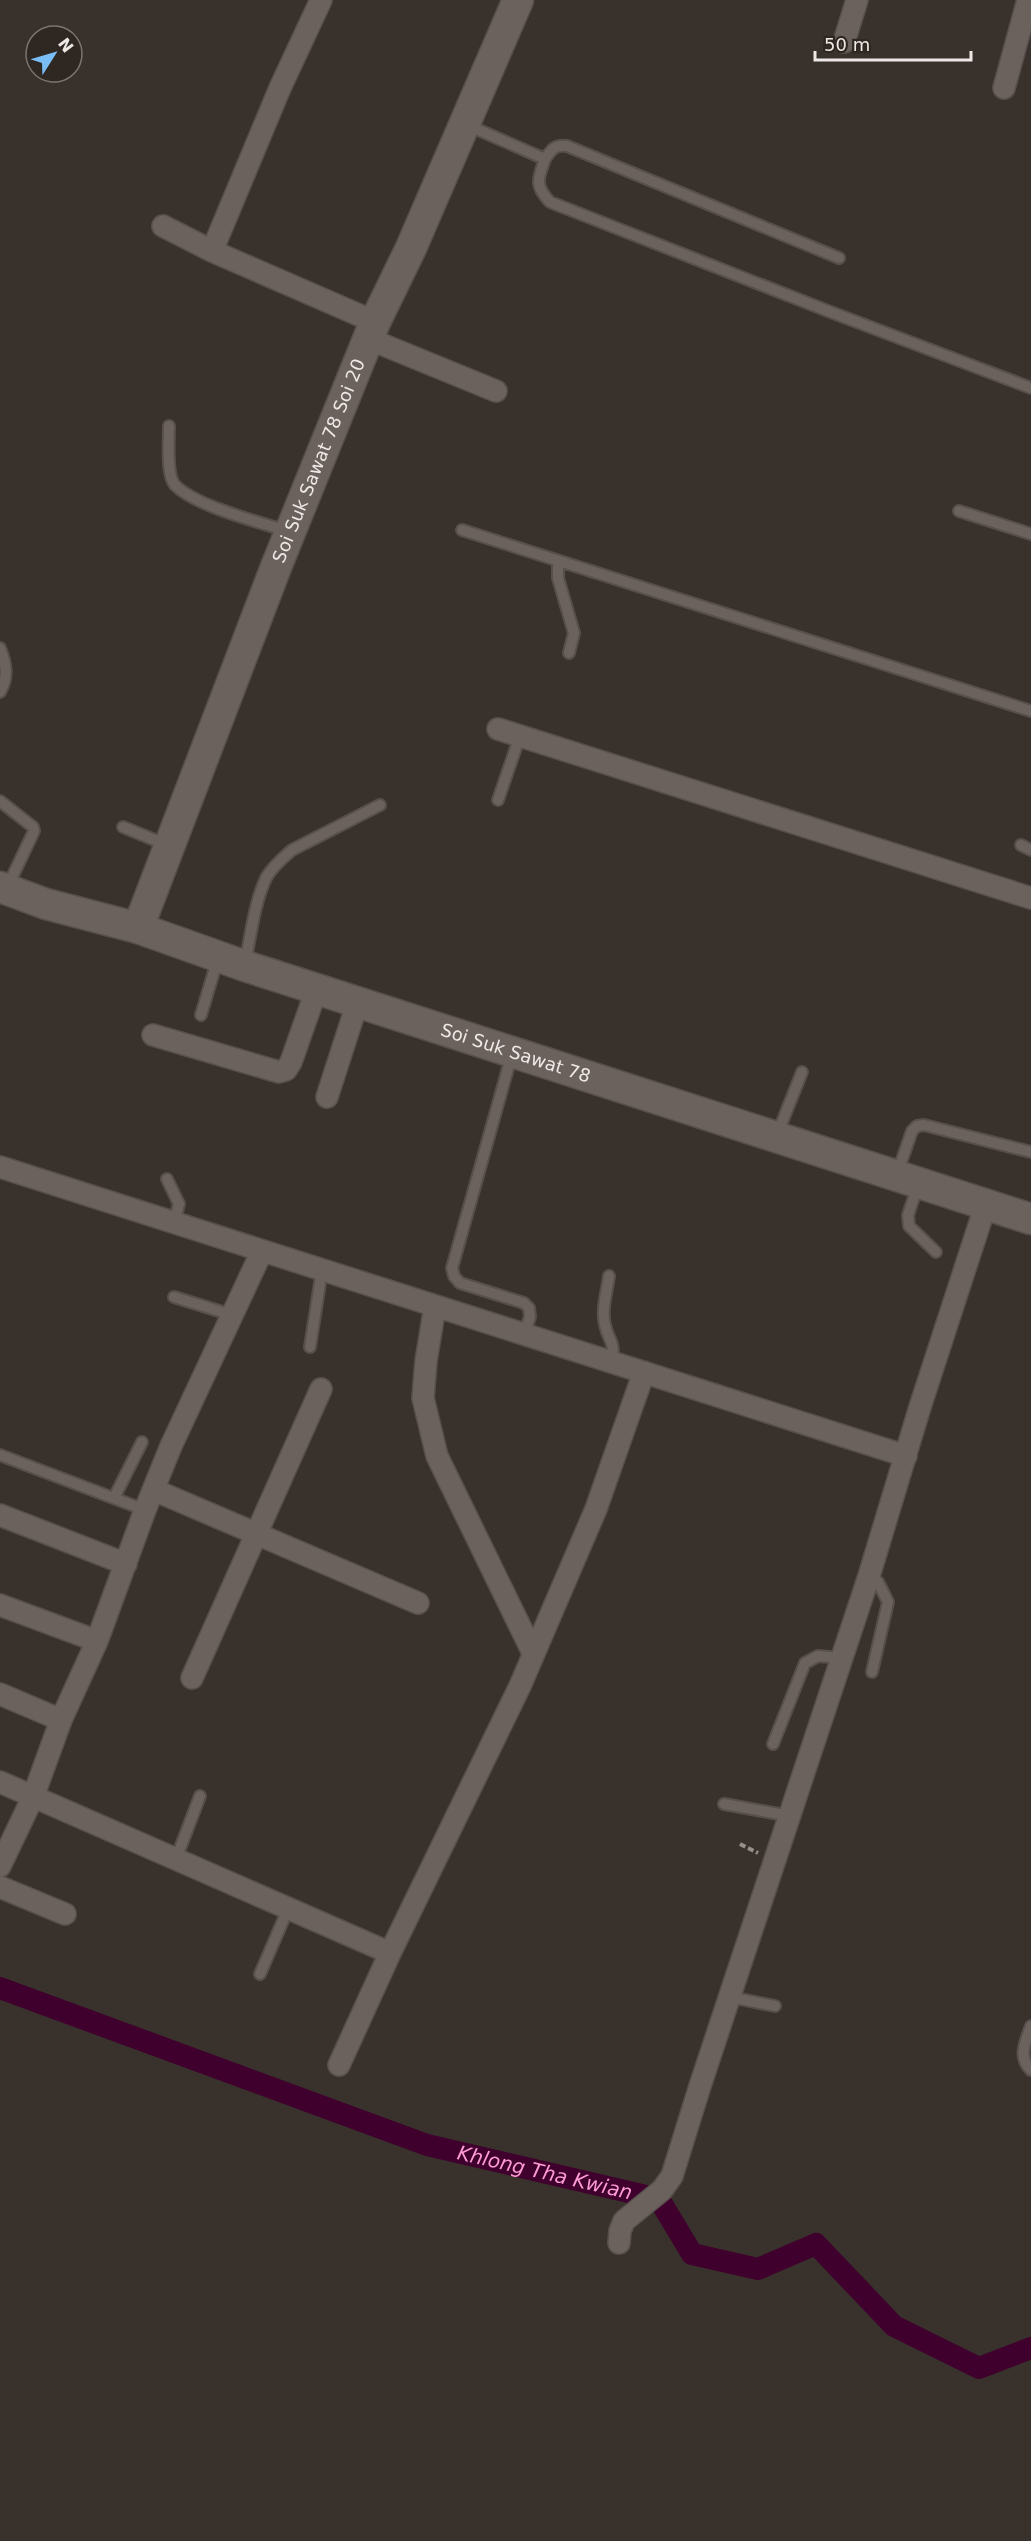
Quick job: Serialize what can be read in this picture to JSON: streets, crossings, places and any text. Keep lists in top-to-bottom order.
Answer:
{
  "streets": {
    "street": ["Soi Suk Sawat 78 Soi 20", "Soi Suk Sawat 78"]
  },
  "crossings": [
    ["Soi Suk Sawat 78 Soi 20", "Soi Suk Sawat 78"]
  ],
  "water": ["Khlong Tha Kwian"],
  "scale_bar": "50 m",
  "north": "top right"
}
